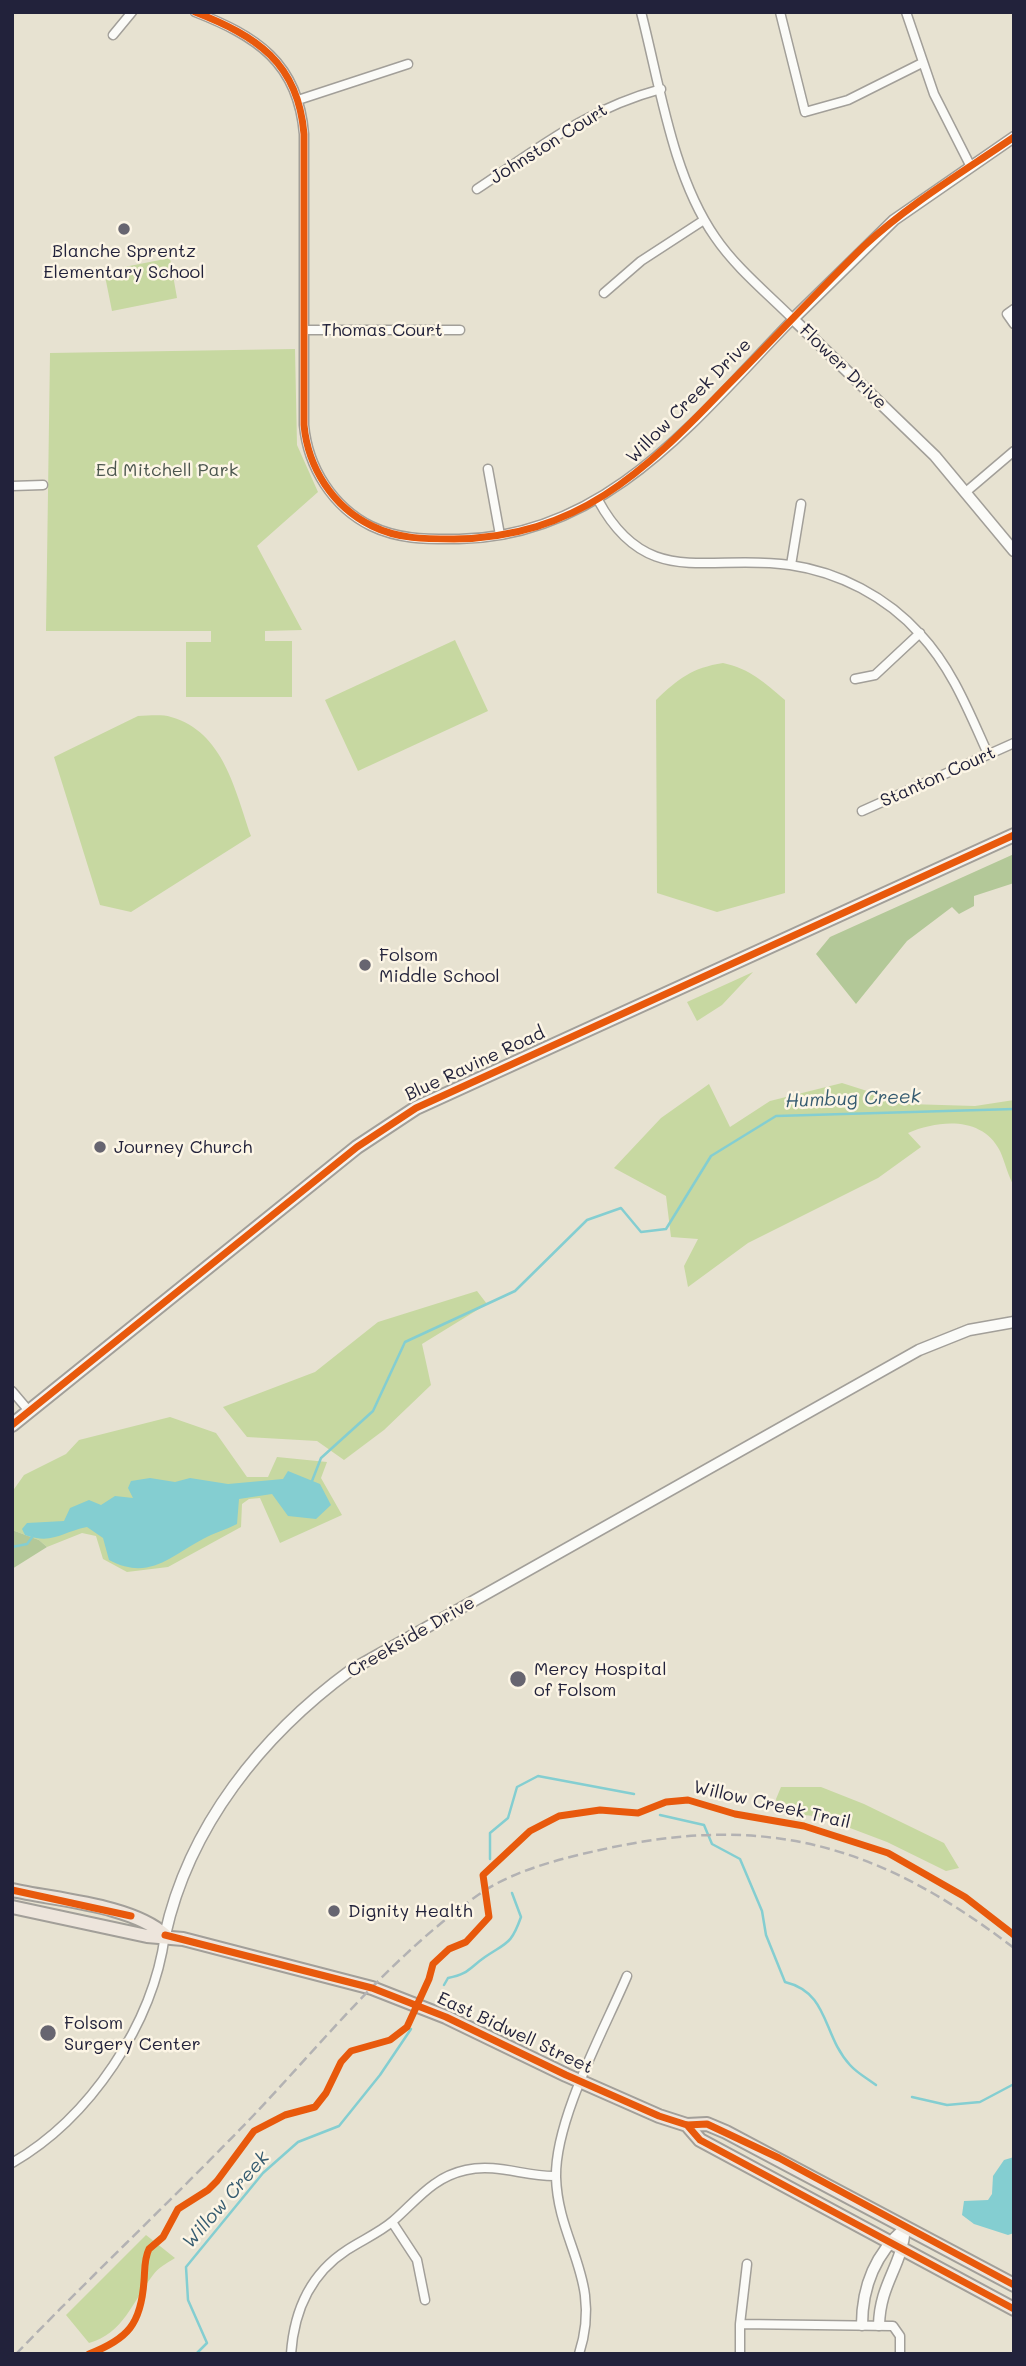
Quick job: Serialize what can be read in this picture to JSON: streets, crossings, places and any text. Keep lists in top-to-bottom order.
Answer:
{
  "streets": {
    "main road": ["Blue Ravine Road", "East Bidwell Street"],
    "street": [
      "Johnston Court",
      "Thomas Court",
      "Flower Drive",
      "Willow Creek Drive",
      "Stanton Court",
      "Creekside Drive"
    ],
    "cycle path": ["Willow Creek Trail"]
  },
  "crossings": [
    ["Johnston Court", "Flower Drive"],
    ["Thomas Court", "Willow Creek Drive"],
    ["Flower Drive", "Willow Creek Drive"],
    ["Creekside Drive", "East Bidwell Street"]
  ],
  "water": ["Humbug Creek", "Willow Creek"],
  "parks": ["Ed Mitchell Park"],
  "places": [
    "Blanche Sprentz Elementary School",
    "Folsom Middle School",
    "Journey Church",
    "Mercy Hospital of Folsom",
    "Dignity Health",
    "Folsom Surgery Center"
  ]
}
